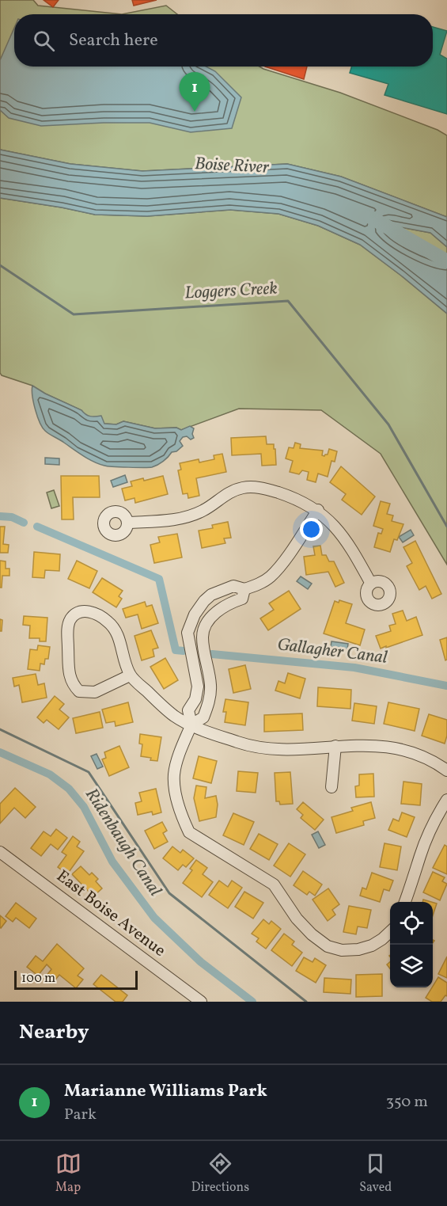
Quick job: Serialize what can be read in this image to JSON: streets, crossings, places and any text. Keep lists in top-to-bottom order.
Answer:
{
  "streets": {
    "street": ["East Boise Avenue"]
  },
  "water": [
    "Boise River",
    "Loggers Creek",
    "Gallagher Canal",
    "Ridenbaugh Canal"
  ],
  "scale_bar": "100 m",
  "page": {
    "search": "Search here",
    "pins": "1",
    "scale": "100 m",
    "heading": "Nearby",
    "list": [
      {
        "mark": "1",
        "name": "Marianne Williams Park",
        "note": "Park",
        "value": "350 m"
      }
    ],
    "nav": ["Map", "Directions", "Saved"]
  }
}
